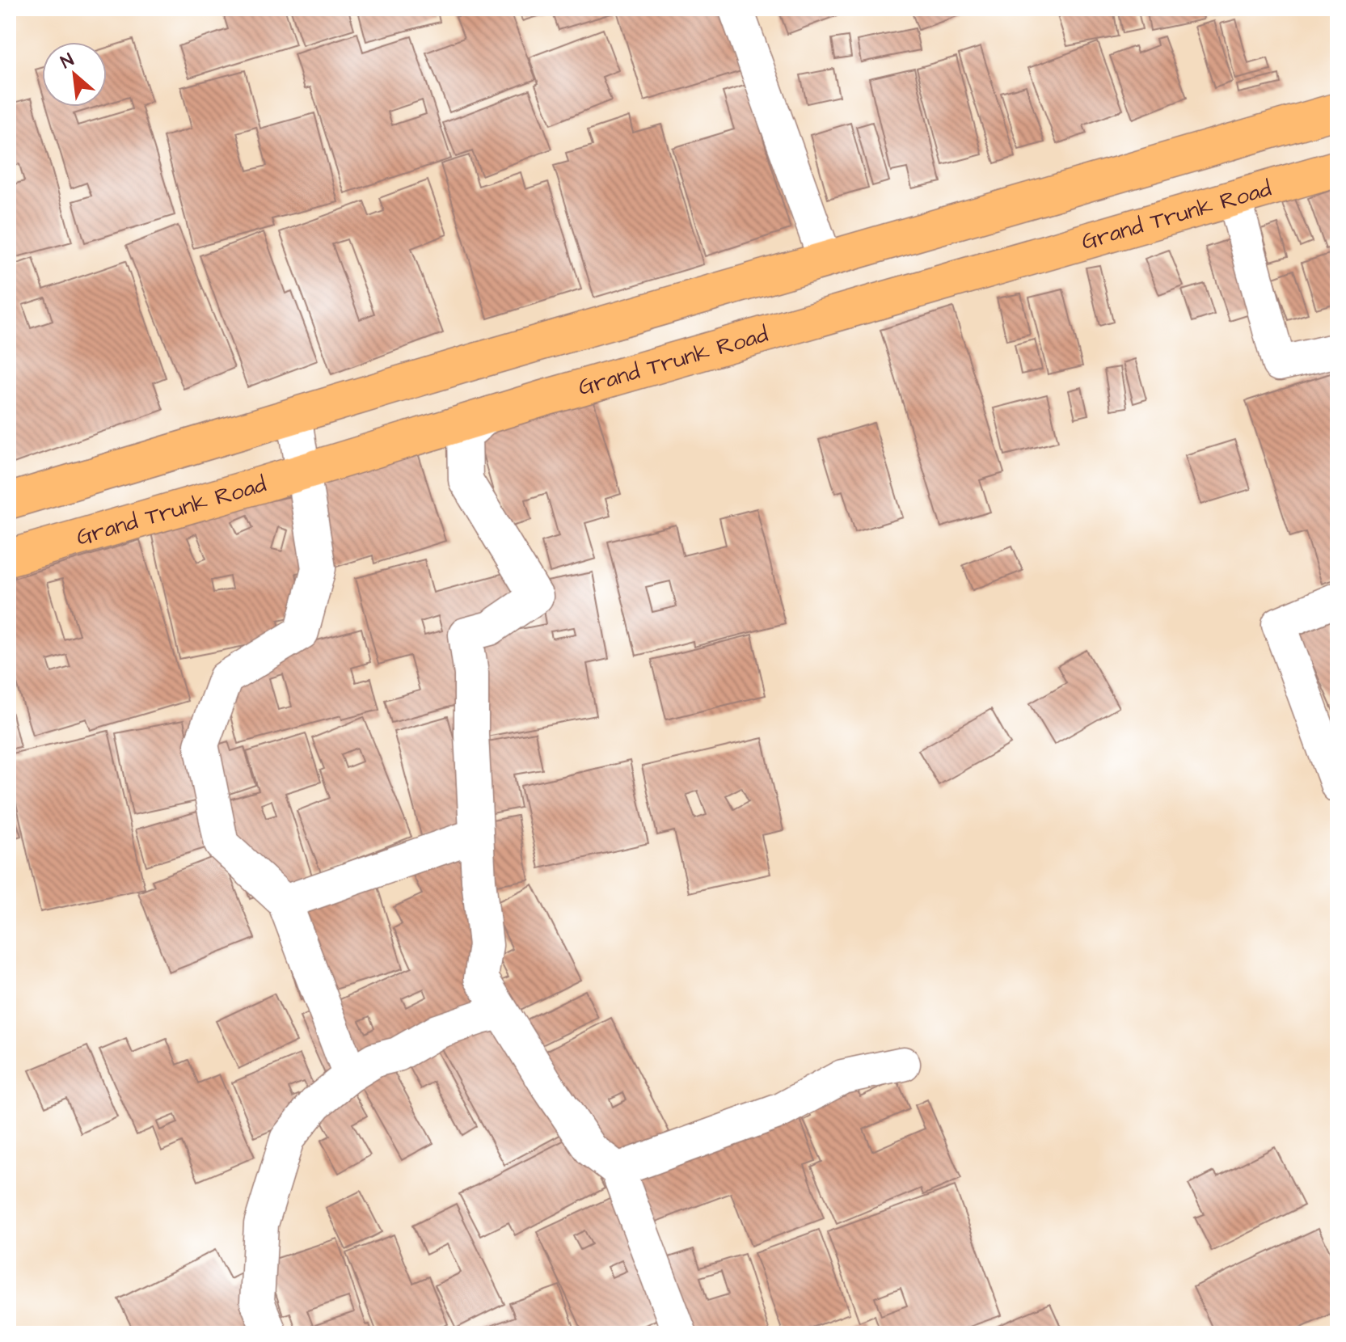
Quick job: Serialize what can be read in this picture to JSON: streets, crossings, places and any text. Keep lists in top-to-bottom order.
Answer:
{
  "streets": {
    "highway": ["Grand Trunk Road"]
  },
  "north": "top left"
}
